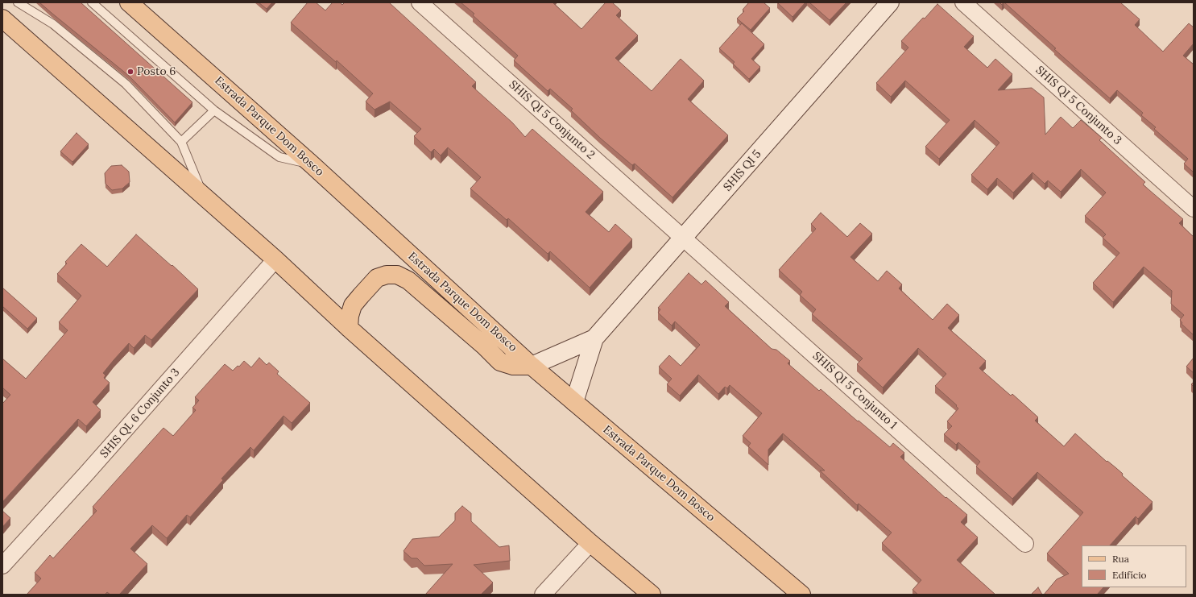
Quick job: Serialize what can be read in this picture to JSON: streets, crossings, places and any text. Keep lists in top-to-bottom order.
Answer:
{
  "streets": {
    "main road": ["Estrada Parque Dom Bosco"],
    "street": [
      "SHIS QI 5 Conjunto 3",
      "SHIS QI 5 Conjunto 2",
      "SHIS QI 5",
      "SHIS QI 5 Conjunto 1",
      "SHIS QL 6 Conjunto 3"
    ]
  },
  "crossings": [
    ["SHIS QI 5 Conjunto 2", "SHIS QI 5"],
    ["SHIS QI 5 Conjunto 2", "SHIS QI 5 Conjunto 1"],
    ["Estrada Parque Dom Bosco", "SHIS QI 5"],
    ["SHIS QI 5", "SHIS QI 5 Conjunto 1"]
  ],
  "places": ["Posto 6"],
  "legend": ["Rua", "Edifício"]
}
